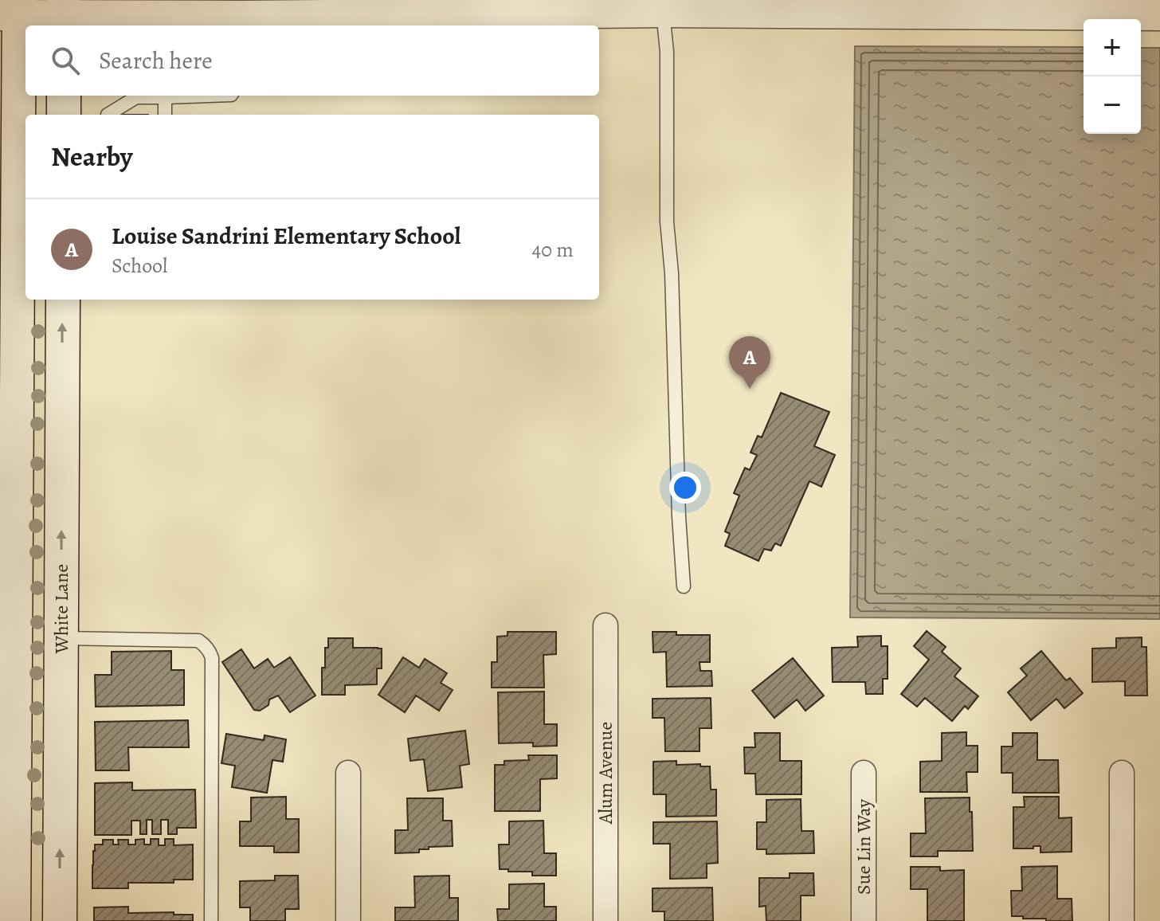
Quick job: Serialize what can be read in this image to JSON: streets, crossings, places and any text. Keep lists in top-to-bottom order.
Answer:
{
  "streets": {
    "main road": ["White Lane"],
    "street": ["Alum Avenue", "Sue Lin Way"]
  },
  "page": {
    "map_buttons": ["+", "−"],
    "search": "Search here",
    "heading": "Nearby",
    "list": [
      {
        "mark": "A",
        "name": "Louise Sandrini Elementary School",
        "note": "School",
        "value": "40 m"
      }
    ],
    "pins": "A"
  }
}
